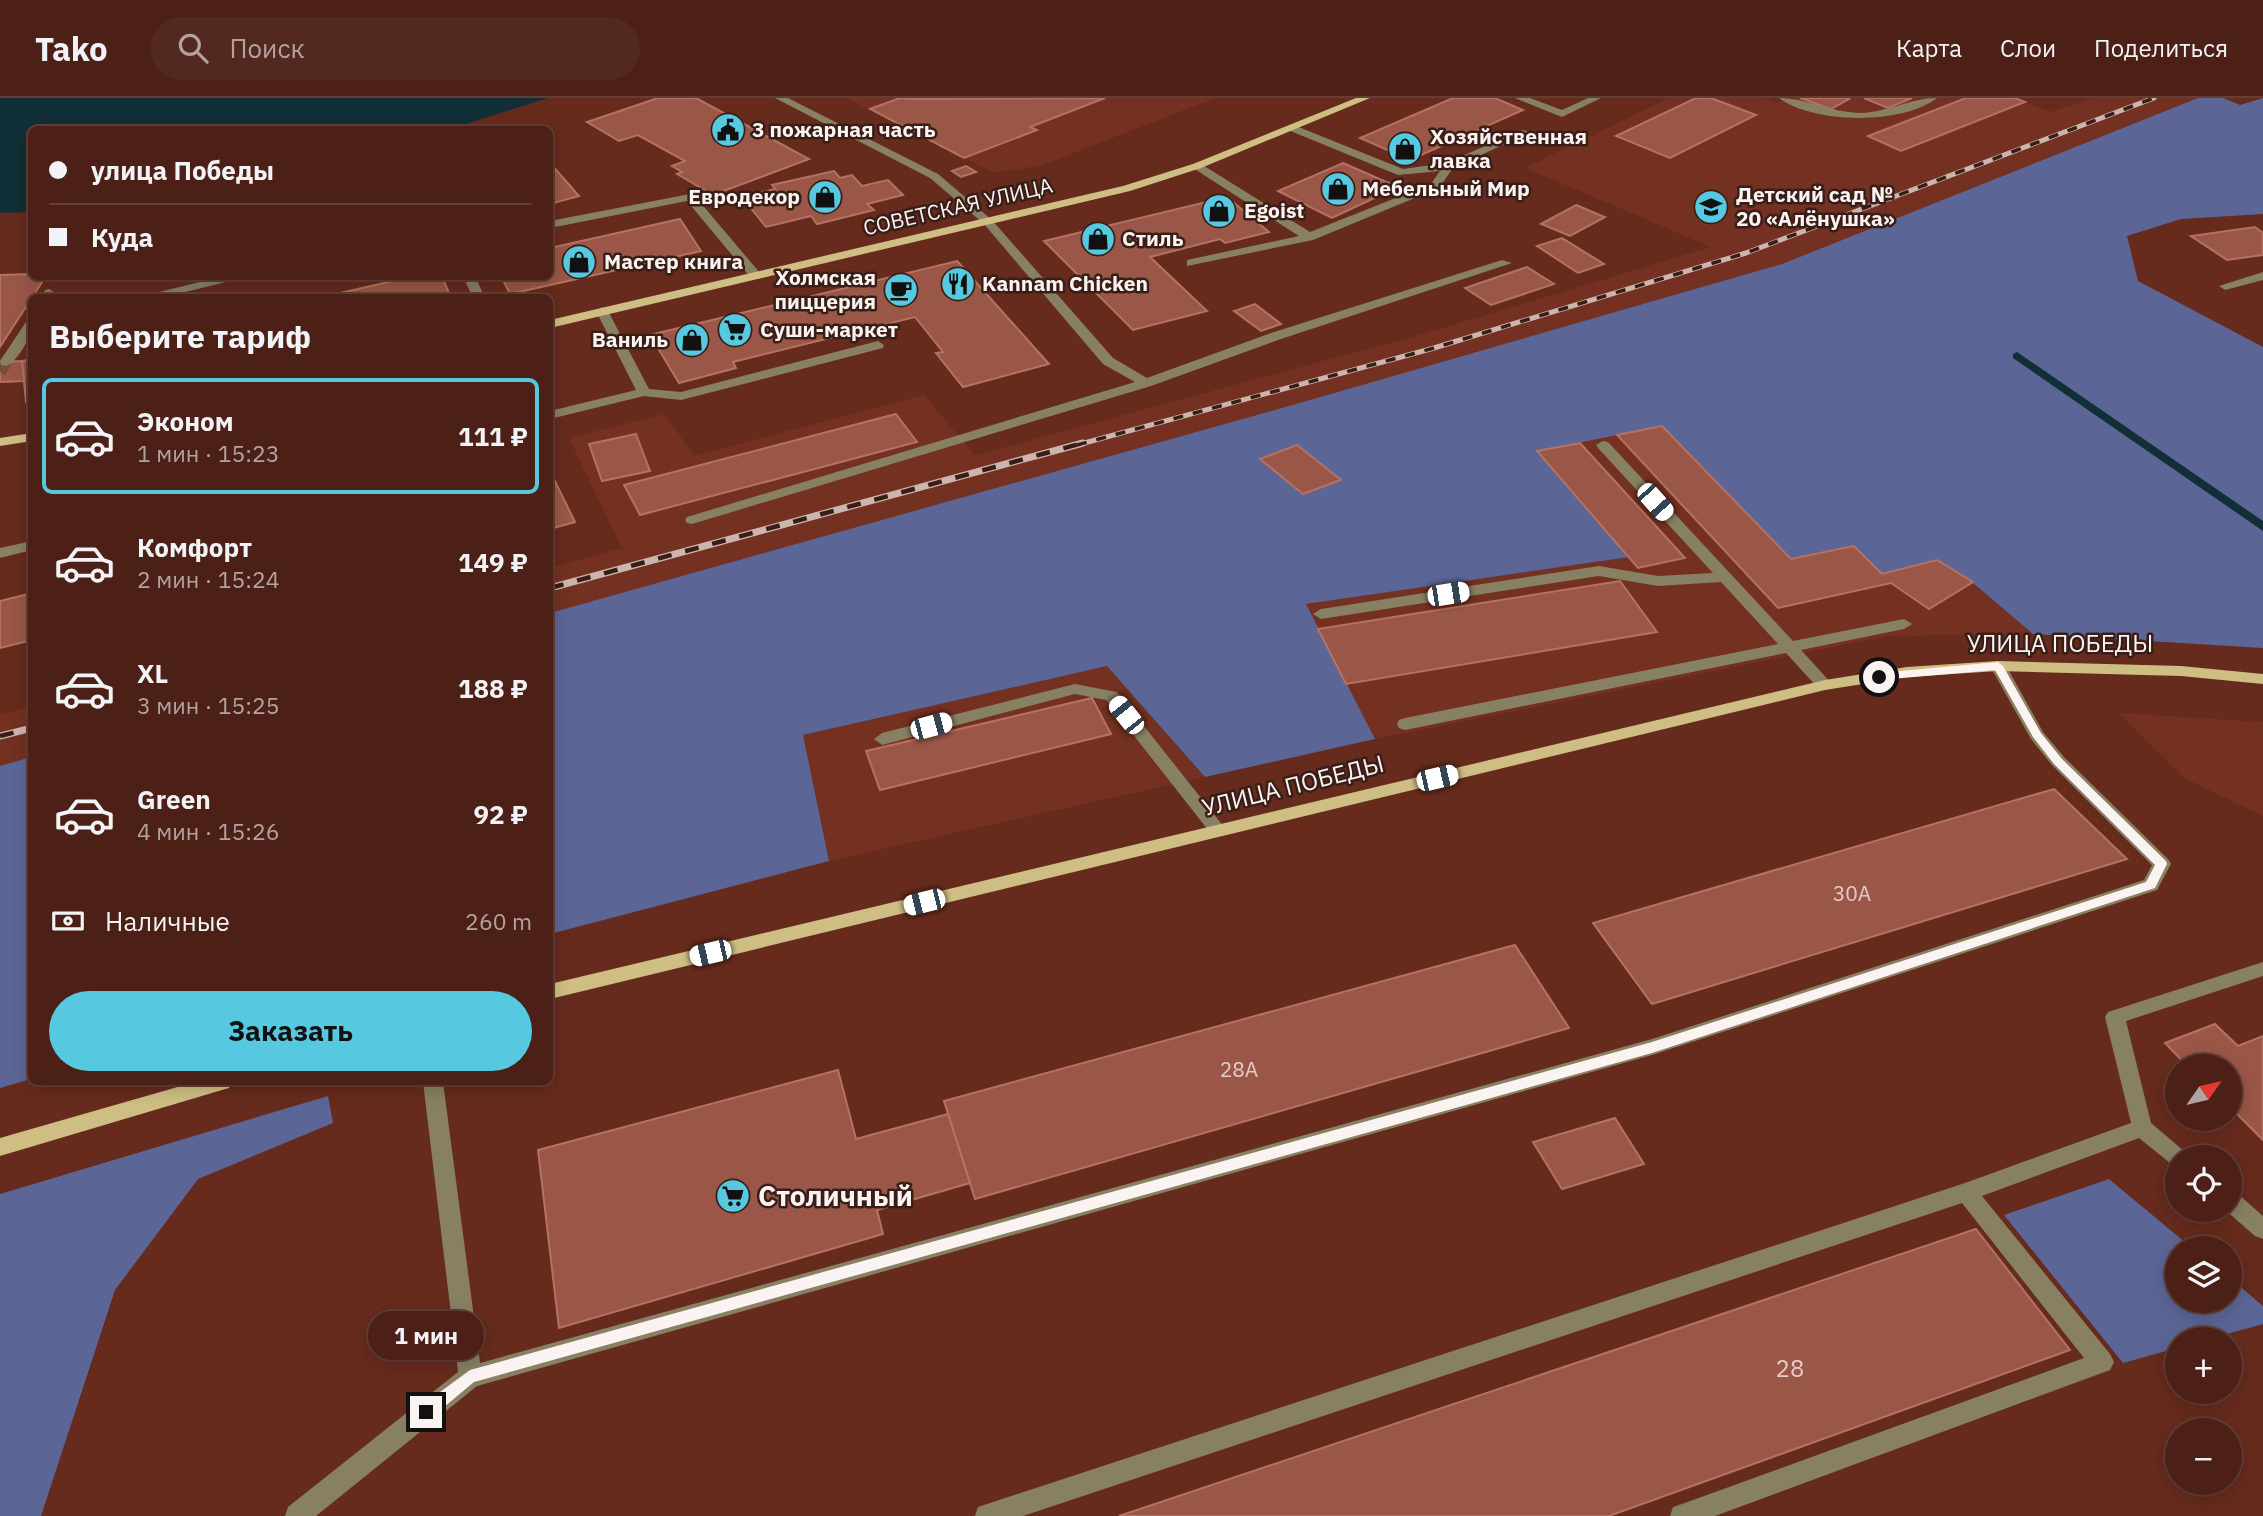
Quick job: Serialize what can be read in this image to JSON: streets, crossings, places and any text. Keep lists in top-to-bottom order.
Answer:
{
  "streets": {
    "main road": ["СОВЕТСКАЯ УЛИЦА", "УЛИЦА ПОБЕДЫ"]
  },
  "places": {
    "public building": ["3 пожарная часть"],
    "shop": [
      "Хозяйственная лавка",
      "Мебельный Мир",
      "Евродекор",
      "Egoist",
      "Стиль",
      "Мастер книга",
      "Ваниль"
    ],
    "school or university": ["Детский сад № 20 «Алёнушка»"],
    "restaurant": ["Kannam Chicken"],
    "cafe": ["Холмская пиццерия"],
    "supermarket": ["Суши-маркет", "Столичный"]
  },
  "house_numbers": ["30А", "28А", "28"],
  "north": "top right",
  "page": {
    "header": "Tako",
    "search": "Поиск",
    "nav": ["Карта", "Слои", "Поделиться"],
    "banner": ["улица Победы", "Куда"],
    "heading": "Выберите тариф",
    "list": [
      {
        "name": "Эконом",
        "note": "1 мин · 15:23",
        "value": "111 ₽"
      },
      {
        "name": "Комфорт",
        "note": "2 мин · 15:24",
        "value": "149 ₽"
      },
      {
        "name": "XL",
        "note": "3 мин · 15:25",
        "value": "188 ₽"
      },
      {
        "name": "Green",
        "note": "4 мин · 15:26",
        "value": "92 ₽"
      }
    ],
    "pay": ["Наличные", "260 m"],
    "buttons": "Заказать",
    "map_buttons": ["+", "−"],
    "bubble": "1 мин"
  }
}
